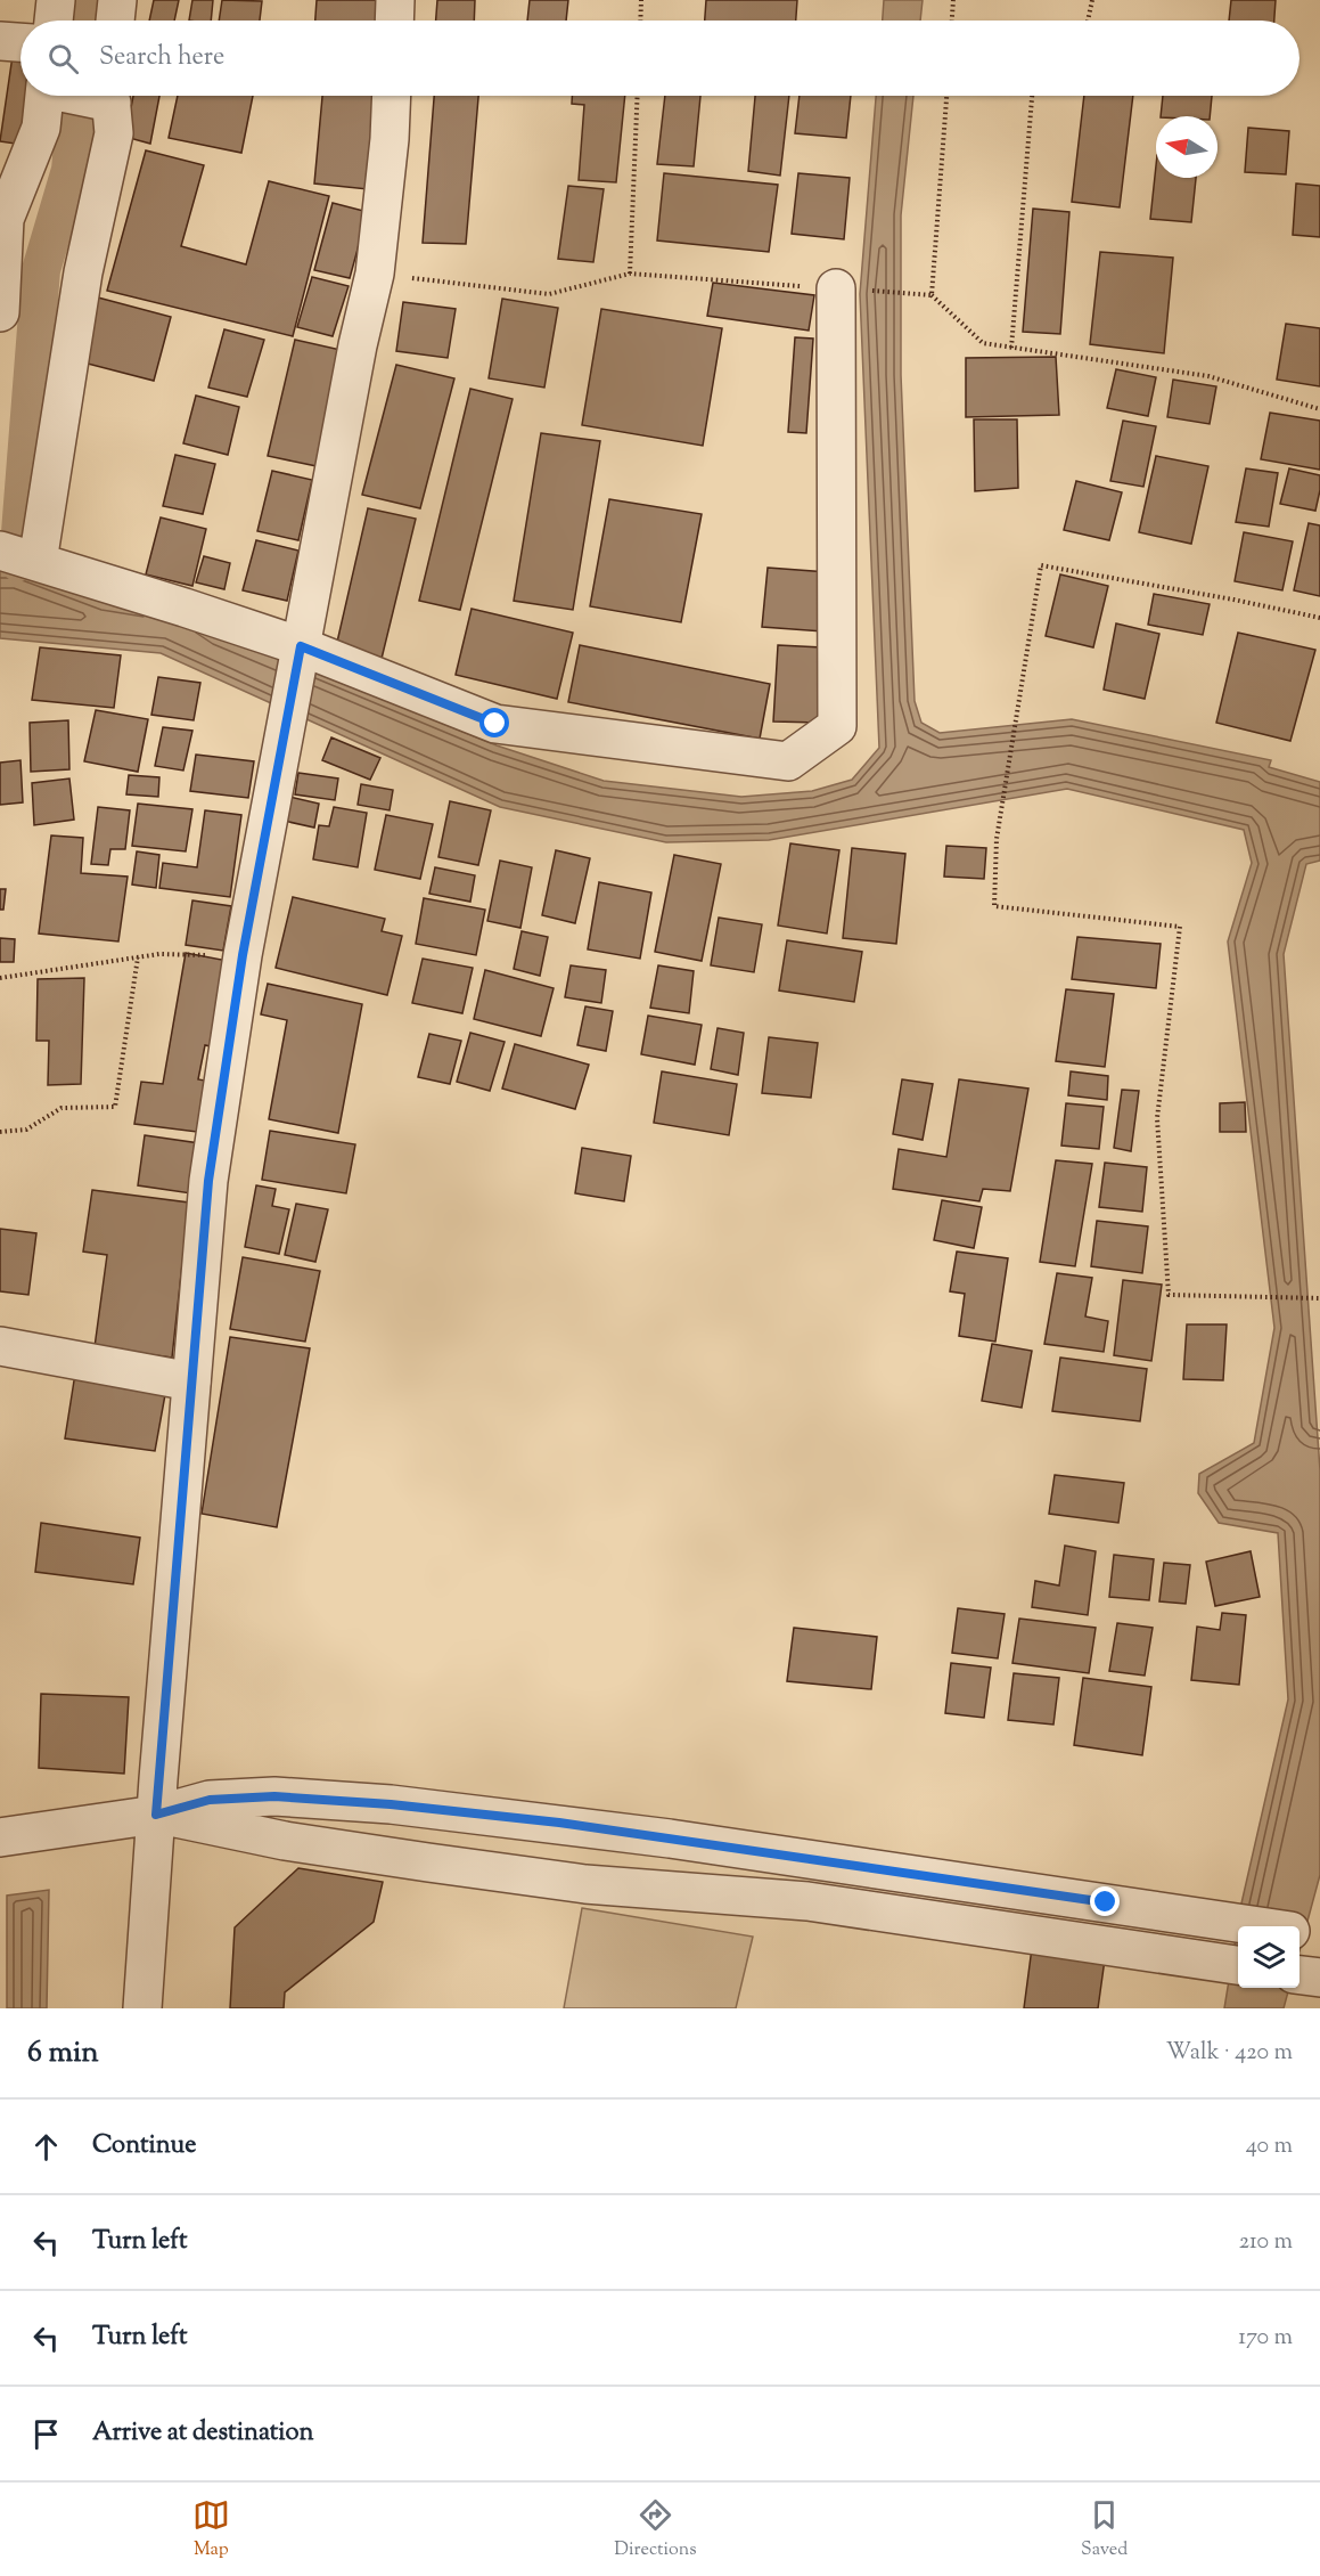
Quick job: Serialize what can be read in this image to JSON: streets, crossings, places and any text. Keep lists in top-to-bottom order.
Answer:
{
  "north": "left",
  "page": {
    "search": "Search here",
    "heading": ["6 min", "Walk · 420 m"],
    "list": [
      ["Continue", "40 m"],
      ["Turn left", "210 m"],
      ["Turn left", "170 m"],
      "Arrive at destination"
    ],
    "nav": ["Map", "Directions", "Saved"]
  }
}
